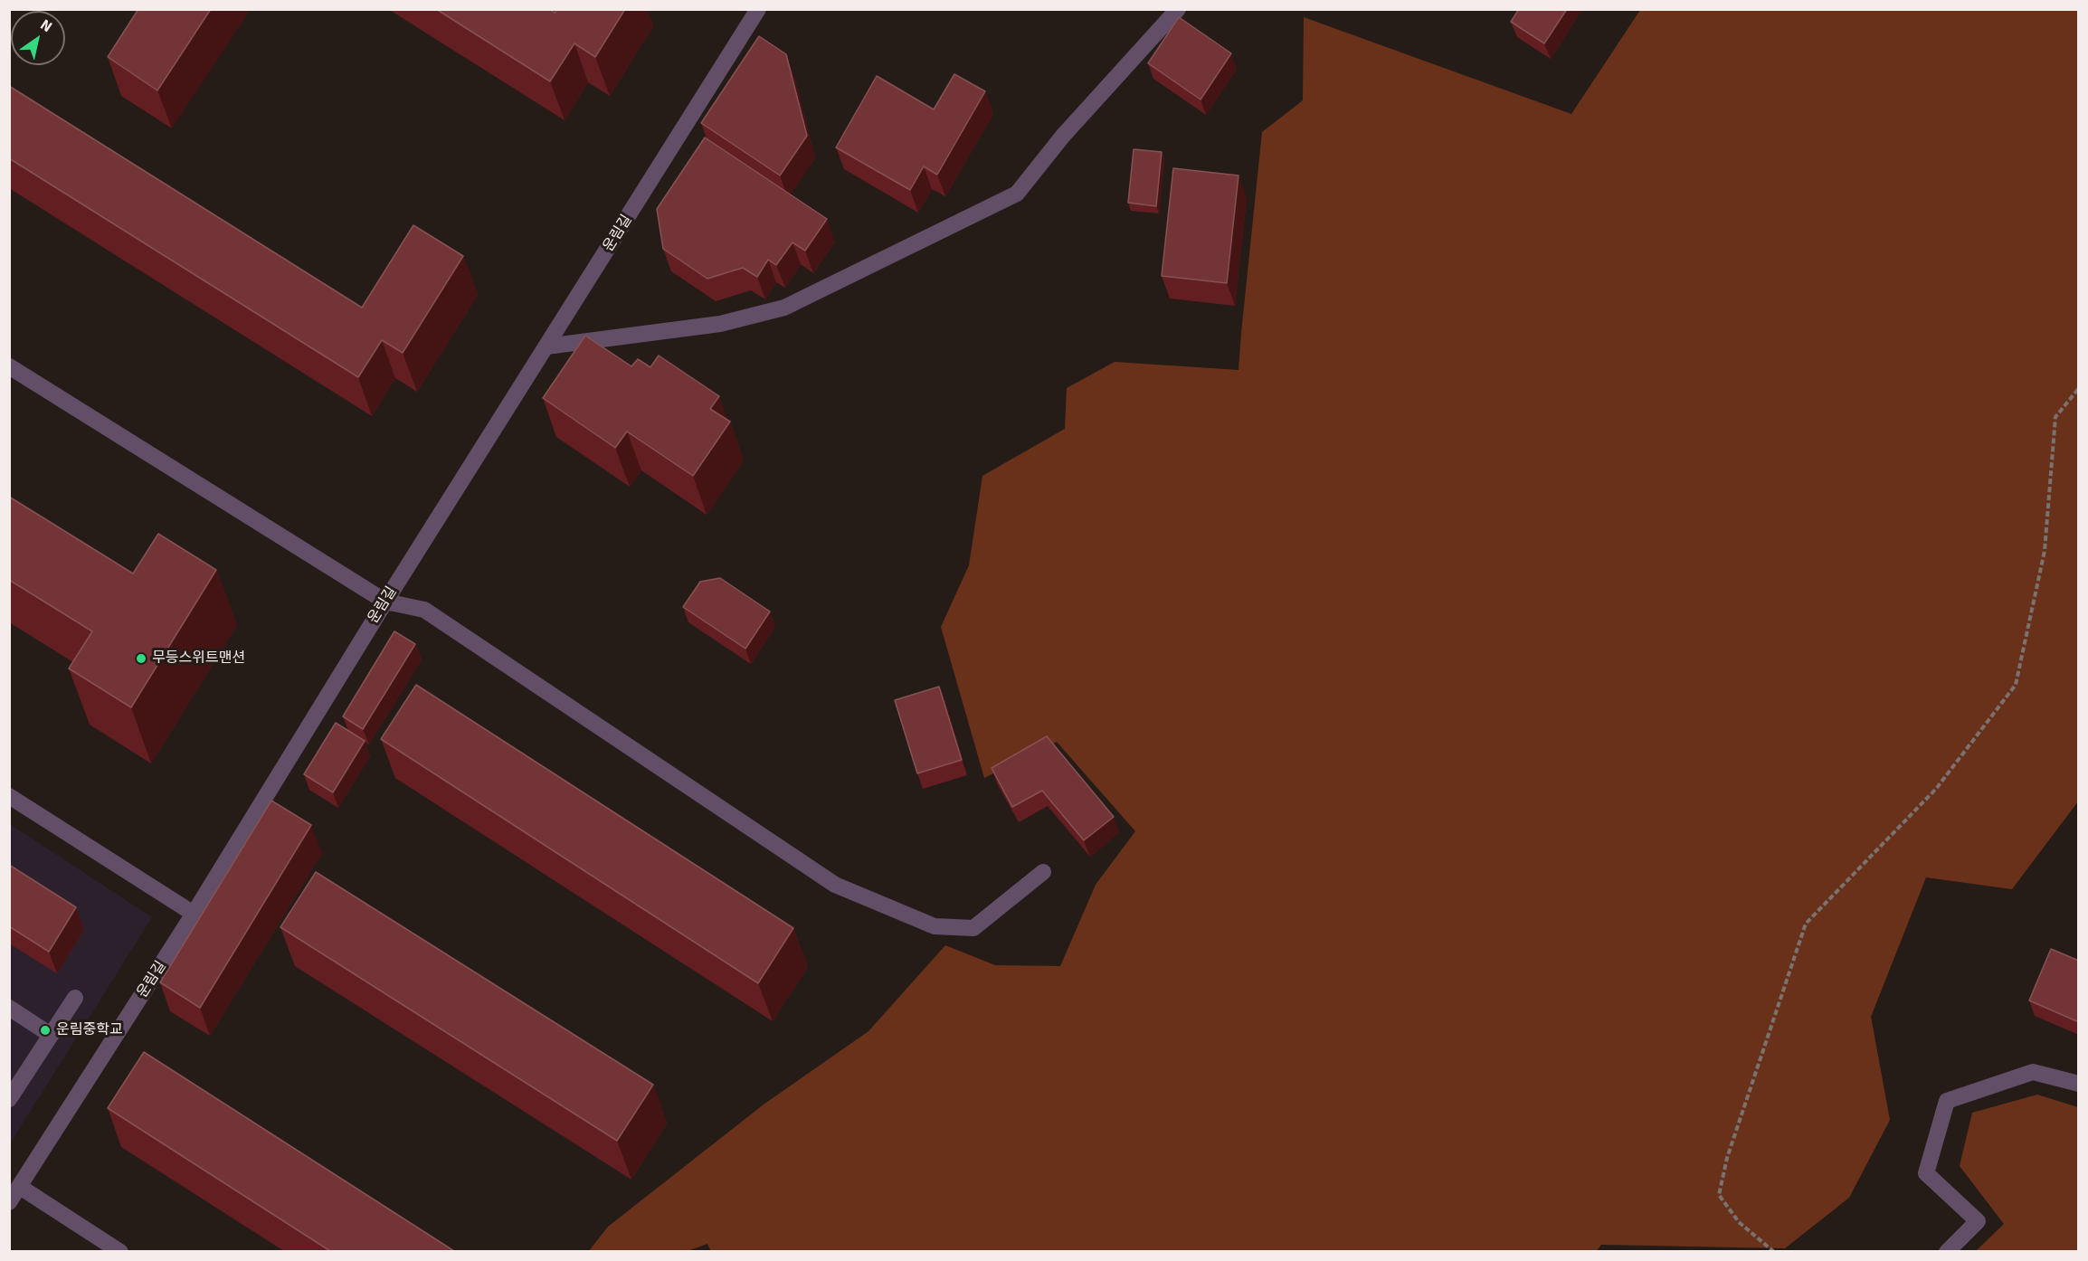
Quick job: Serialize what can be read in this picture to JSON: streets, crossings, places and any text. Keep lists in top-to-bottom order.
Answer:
{
  "streets": {
    "street": ["운림길"]
  },
  "places": ["무등스위트맨션", "운림중학교"],
  "north": "top right"
}
